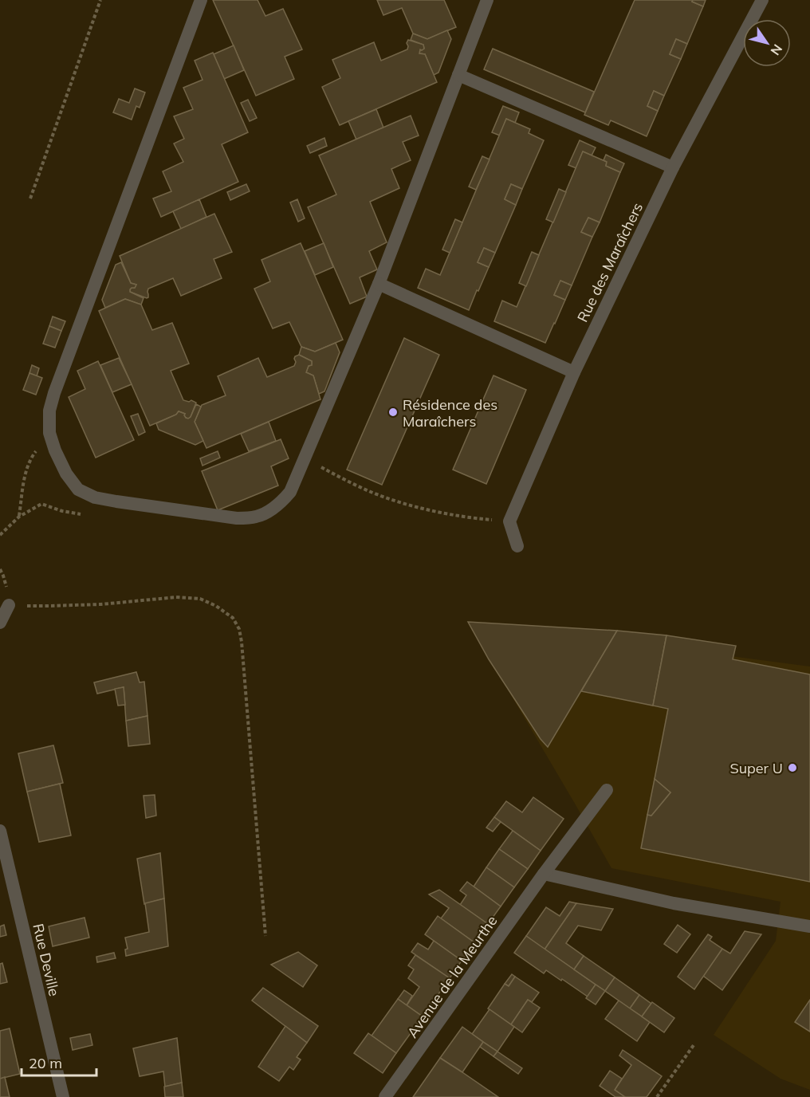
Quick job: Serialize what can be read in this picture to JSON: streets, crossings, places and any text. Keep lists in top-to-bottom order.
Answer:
{
  "streets": {
    "street": ["Rue des Maraîchers", "Rue Deville", "Avenue de la Meurthe"]
  },
  "places": ["Résidence des Maraîchers", "Super U"],
  "scale_bar": "20 m",
  "north": "bottom right"
}
